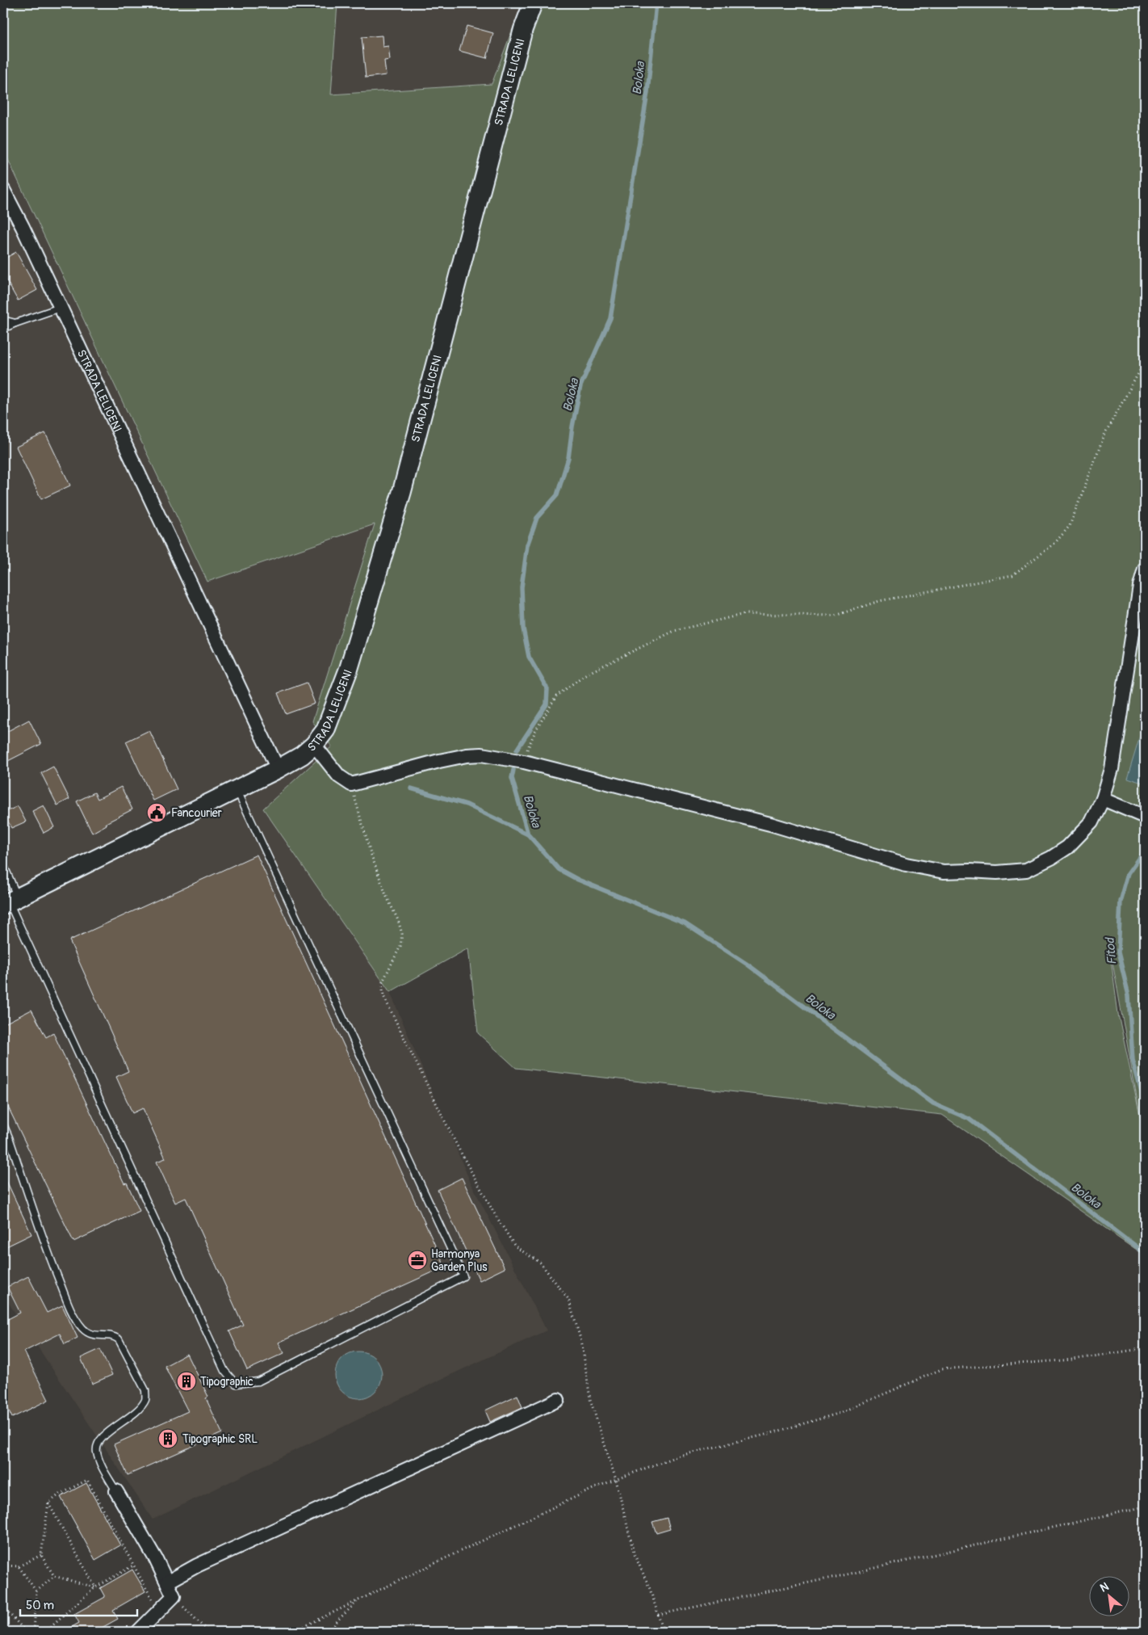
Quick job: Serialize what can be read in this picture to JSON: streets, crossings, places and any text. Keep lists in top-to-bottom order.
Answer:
{
  "streets": {
    "main road": ["STRADA LELICENI"]
  },
  "water": ["Boloka", "Fitod"],
  "places": {
    "public building": ["Fancourier"],
    "office": ["Harmonya Garden Plus"],
    "building": ["Tipographic", "Tipographic SRL"]
  },
  "scale_bar": "50 m",
  "north": "top left"
}
